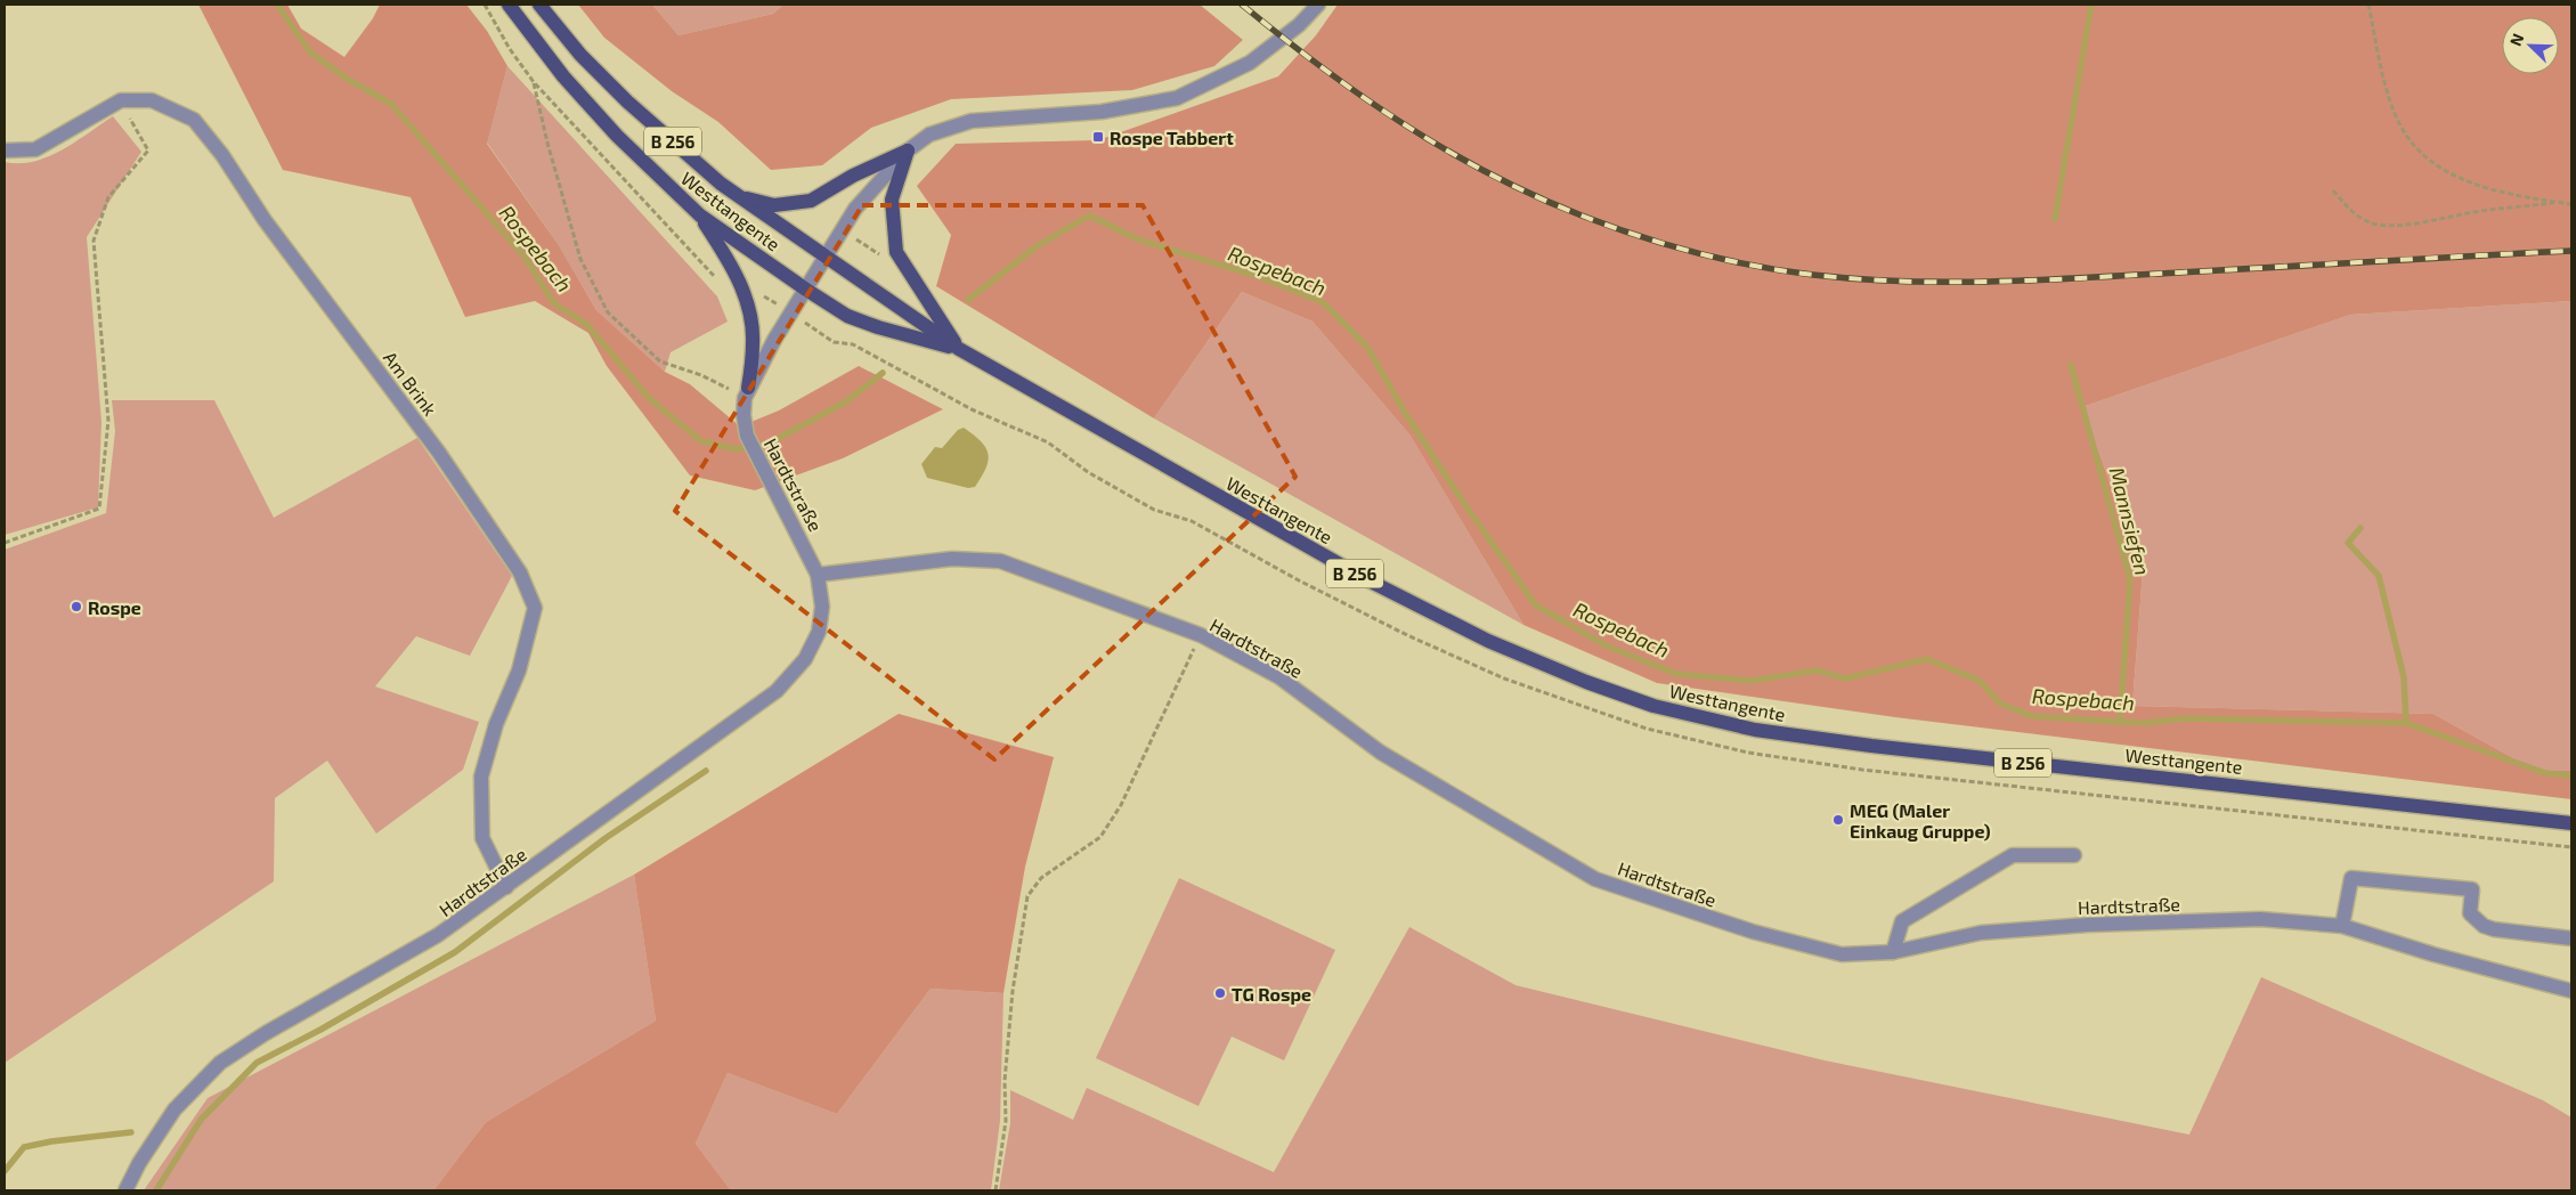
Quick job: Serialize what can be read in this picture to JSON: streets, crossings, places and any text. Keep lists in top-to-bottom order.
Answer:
{
  "streets": {
    "main road": ["B 256", "Westtangente"],
    "street": ["Am Brink", "Hardtstraße"]
  },
  "crossings": [
    ["B 256", "Westtangente"],
    ["B 256", "Hardtstraße"],
    ["Am Brink", "Hardtstraße"]
  ],
  "water": ["Rospebach", "Mannsiefen"],
  "places": {
    "transit": ["Rospe Tabbert"],
    "other": ["Rospe", "MEG (Maler Einkaug Gruppe)", "TG Rospe"]
  },
  "north": "top left"
}
